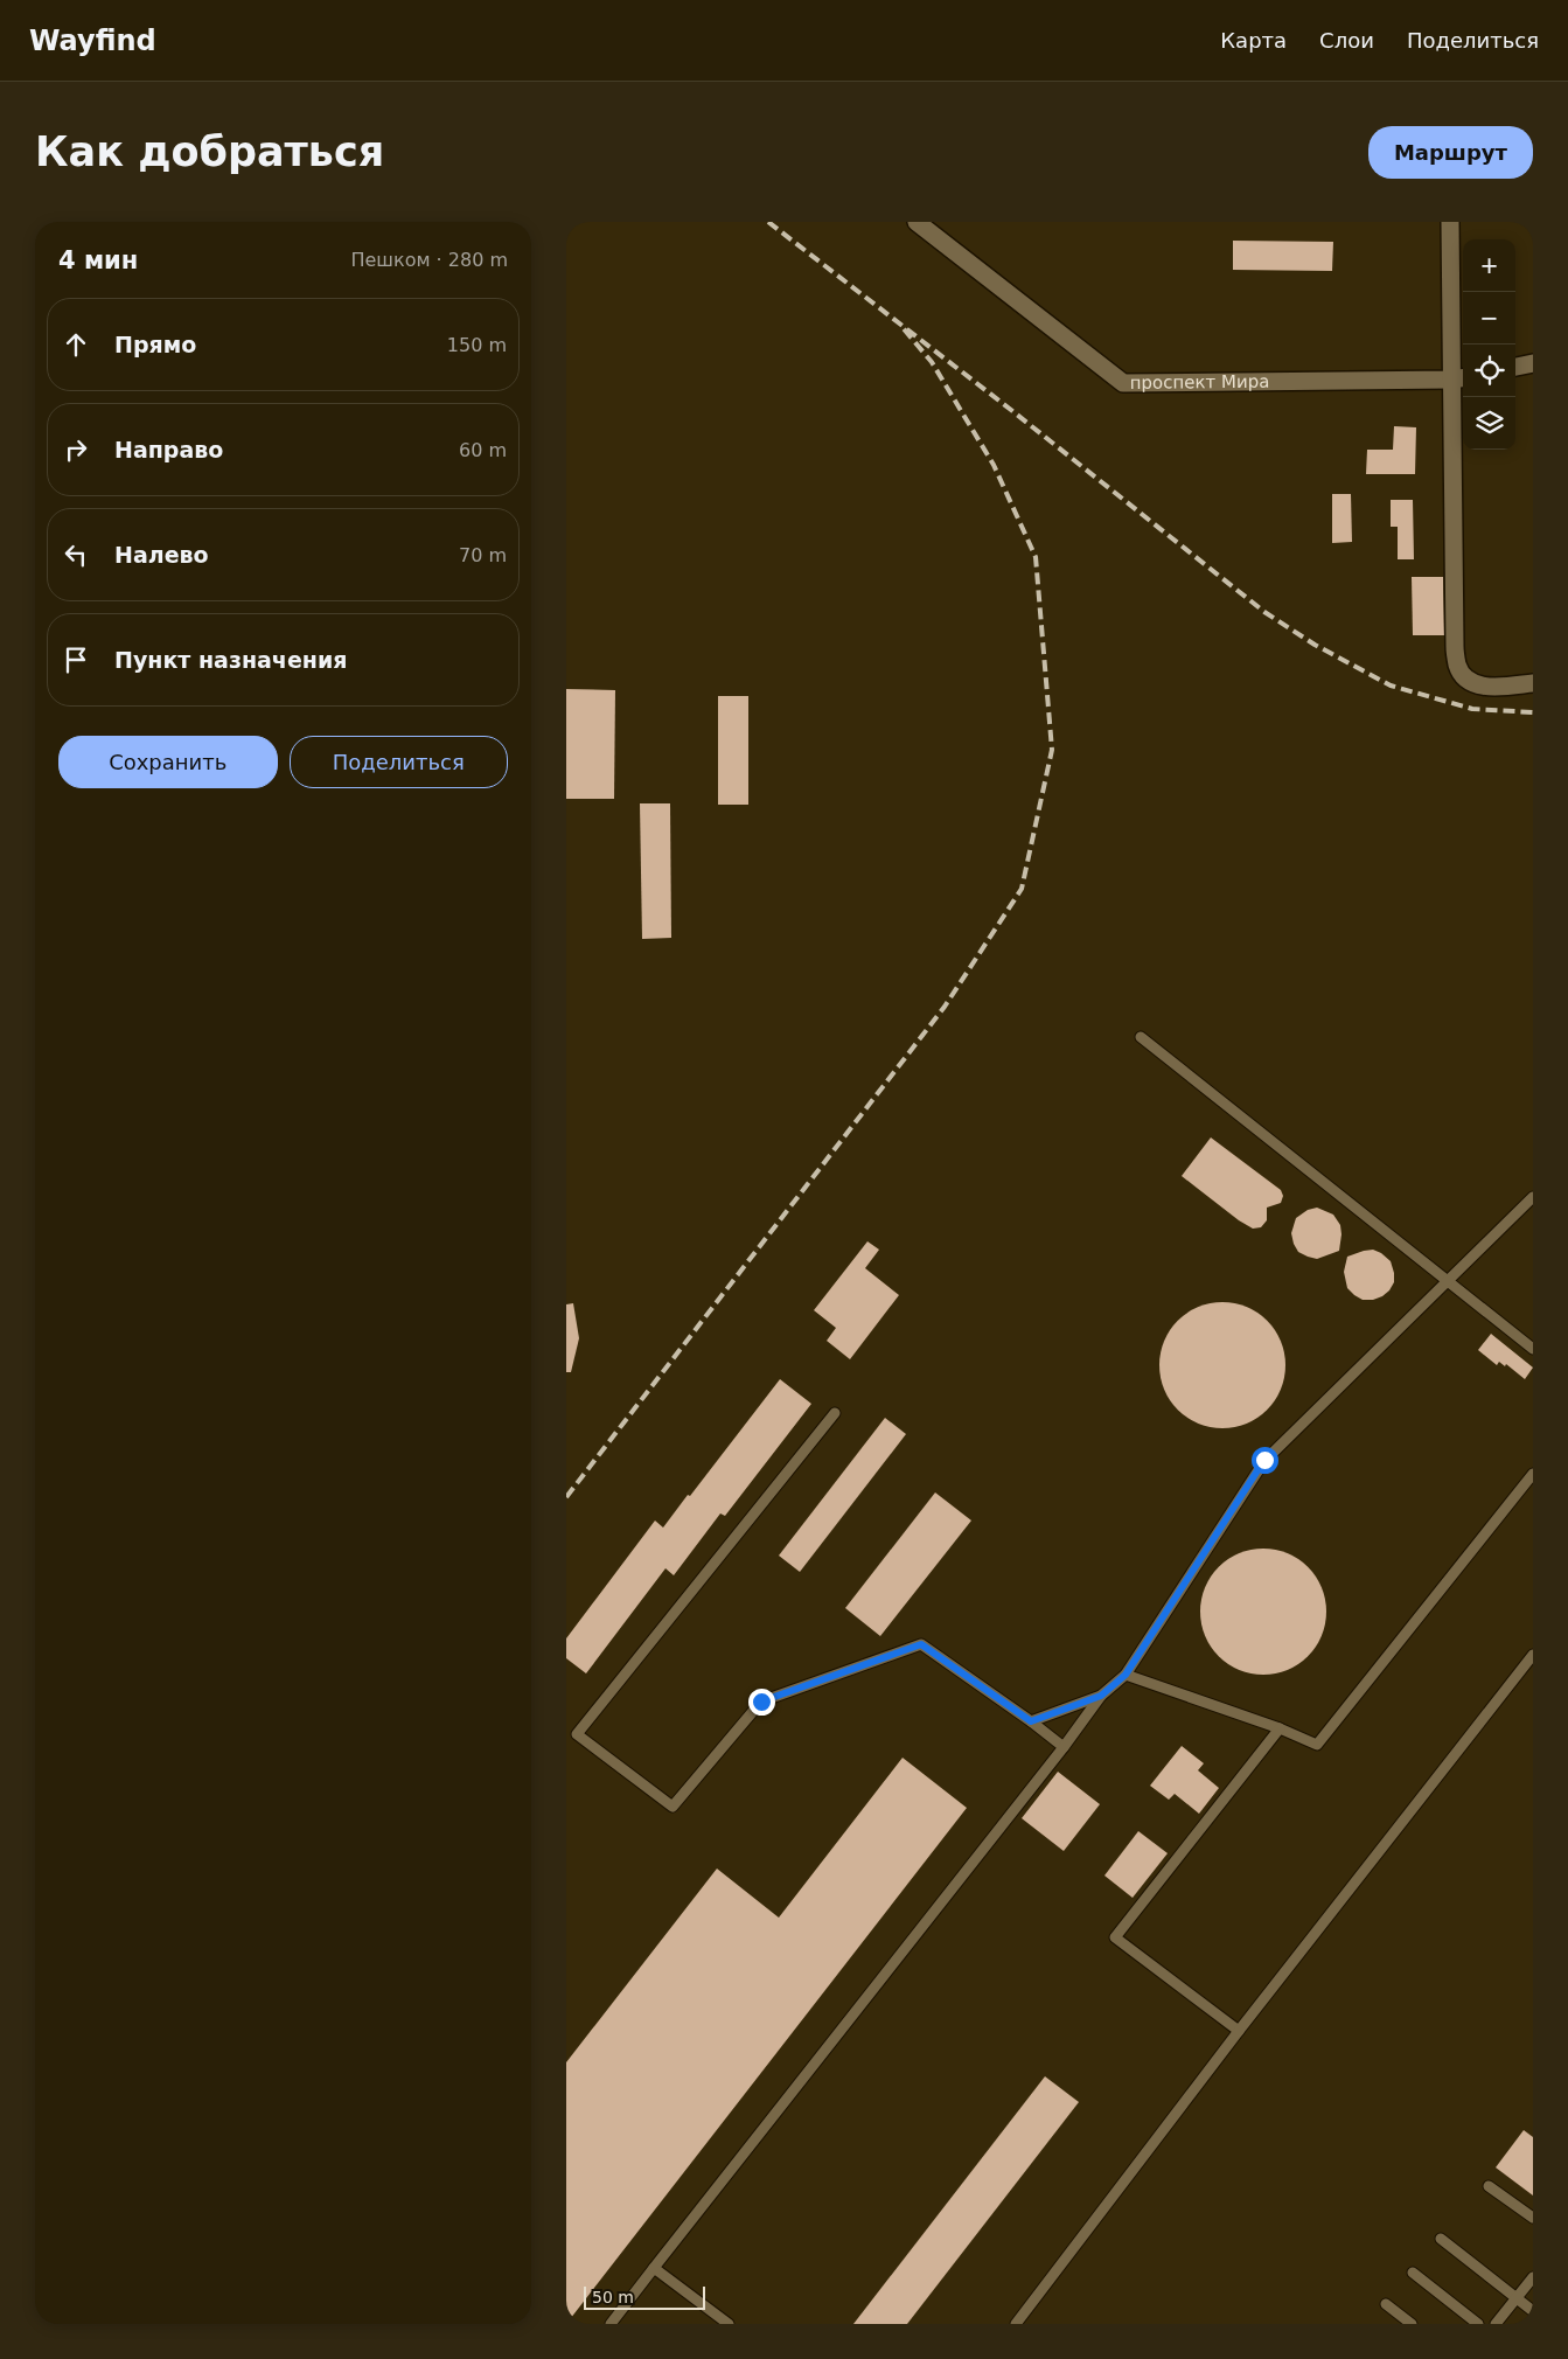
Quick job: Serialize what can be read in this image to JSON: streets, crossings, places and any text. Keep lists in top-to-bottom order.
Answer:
{
  "streets": {
    "street": ["проспект Мира"]
  },
  "scale_bar": "50 m",
  "page": {
    "header": "Wayfind",
    "nav": ["Карта", "Слои", "Поделиться"],
    "buttons": [
      "Маршрут",
      ["Сохранить", "Поделиться"]
    ],
    "title": "Как добраться",
    "heading": ["4 мин", "Пешком · 280 m"],
    "map_buttons": ["+", "−"],
    "list": [
      ["Прямо", "150 m"],
      ["Направо", "60 m"],
      ["Налево", "70 m"],
      "Пункт назначения"
    ],
    "scale": "50 m"
  }
}
